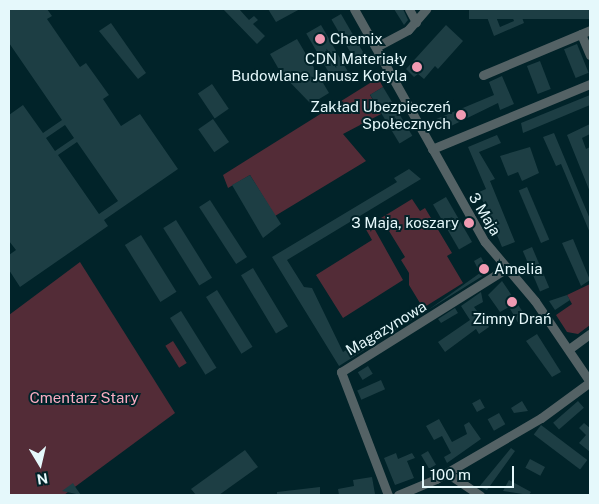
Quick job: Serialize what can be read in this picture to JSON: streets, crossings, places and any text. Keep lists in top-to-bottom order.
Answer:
{
  "streets": {
    "street": ["3 Maja", "Magazynowa"]
  },
  "crossings": [
    ["3 Maja", "Magazynowa"]
  ],
  "parks": ["Cmentarz Stary"],
  "places": [
    "Chemix",
    "CDN Materiały Budowlane Janusz Kotyla",
    "Zakład Ubezpieczeń Społecznych",
    "3 Maja, koszary",
    "Amelia",
    "Zimny Drań"
  ],
  "scale_bar": "100 m",
  "north": "bottom"
}
